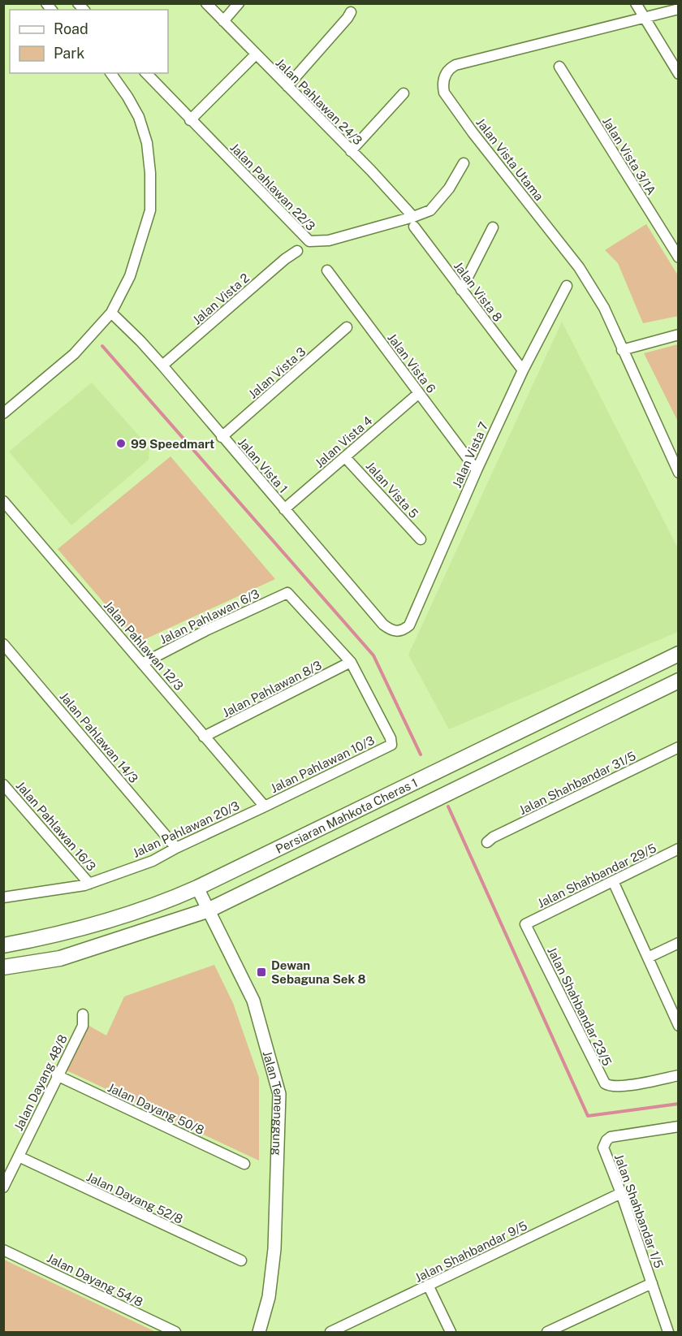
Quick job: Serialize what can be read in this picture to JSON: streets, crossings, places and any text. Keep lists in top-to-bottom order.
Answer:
{
  "streets": {
    "main road": ["Persiaran Mahkota Cheras 1"],
    "street": [
      "Jalan Pahlawan 24/3",
      "Jalan Vista 3/1A",
      "Jalan Vista Utama",
      "Jalan Pahlawan 22/3",
      "Jalan Vista 8",
      "Jalan Vista 2",
      "Jalan Vista 6",
      "Jalan Vista 3",
      "Jalan Vista 4",
      "Jalan Vista 7",
      "Jalan Vista 1",
      "Jalan Vista 5",
      "Jalan Pahlawan 6/3",
      "Jalan Pahlawan 12/3",
      "Jalan Pahlawan 8/3",
      "Jalan Pahlawan 14/3",
      "Jalan Pahlawan 10/3",
      "Jalan Shahbandar 31/5",
      "Jalan Pahlawan 16/3",
      "Jalan Pahlawan 20/3",
      "Jalan Shahbandar 29/5",
      "Jalan Shahbandar 23/5",
      "Jalan Dayang 48/8",
      "Jalan Temenggung",
      "Jalan Dayang 50/8",
      "Jalan Dayang 52/8",
      "Jalan Shahbandar 1/5",
      "Jalan Shahbandar 9/5",
      "Jalan Dayang 54/8"
    ]
  },
  "crossings": [
    ["Jalan Pahlawan 24/3", "Jalan Pahlawan 22/3"],
    ["Jalan Pahlawan 24/3", "Jalan Vista 8"],
    ["Jalan Pahlawan 22/3", "Jalan Vista 8"],
    ["Jalan Vista 8", "Jalan Vista 7"],
    ["Jalan Vista 2", "Jalan Vista 1"],
    ["Jalan Vista 6", "Jalan Vista 4"],
    ["Jalan Vista 6", "Jalan Vista 7"],
    ["Jalan Vista 3", "Jalan Vista 1"],
    ["Jalan Vista 4", "Jalan Vista 1"],
    ["Jalan Vista 4", "Jalan Vista 5"],
    ["Jalan Vista 7", "Jalan Vista 1"],
    ["Jalan Pahlawan 6/3", "Jalan Pahlawan 12/3"],
    ["Jalan Pahlawan 6/3", "Jalan Pahlawan 8/3"],
    ["Jalan Pahlawan 6/3", "Jalan Pahlawan 10/3"],
    ["Jalan Pahlawan 12/3", "Jalan Pahlawan 8/3"],
    ["Jalan Pahlawan 12/3", "Jalan Pahlawan 10/3"],
    ["Jalan Pahlawan 12/3", "Jalan Pahlawan 20/3"],
    ["Jalan Pahlawan 8/3", "Jalan Pahlawan 10/3"],
    ["Jalan Pahlawan 14/3", "Jalan Pahlawan 20/3"],
    ["Jalan Pahlawan 10/3", "Jalan Pahlawan 20/3"],
    ["Persiaran Mahkota Cheras 1", "Jalan Temenggung"],
    ["Jalan Pahlawan 16/3", "Jalan Pahlawan 20/3"],
    ["Jalan Shahbandar 29/5", "Jalan Shahbandar 23/5"],
    ["Jalan Dayang 48/8", "Jalan Dayang 50/8"],
    ["Jalan Dayang 48/8", "Jalan Dayang 52/8"],
    ["Jalan Shahbandar 1/5", "Jalan Shahbandar 9/5"]
  ],
  "places": {
    "other": ["99 Speedmart"],
    "transit": ["Dewan Sebaguna Sek 8"]
  },
  "legend": ["Road", "Park"]
}
